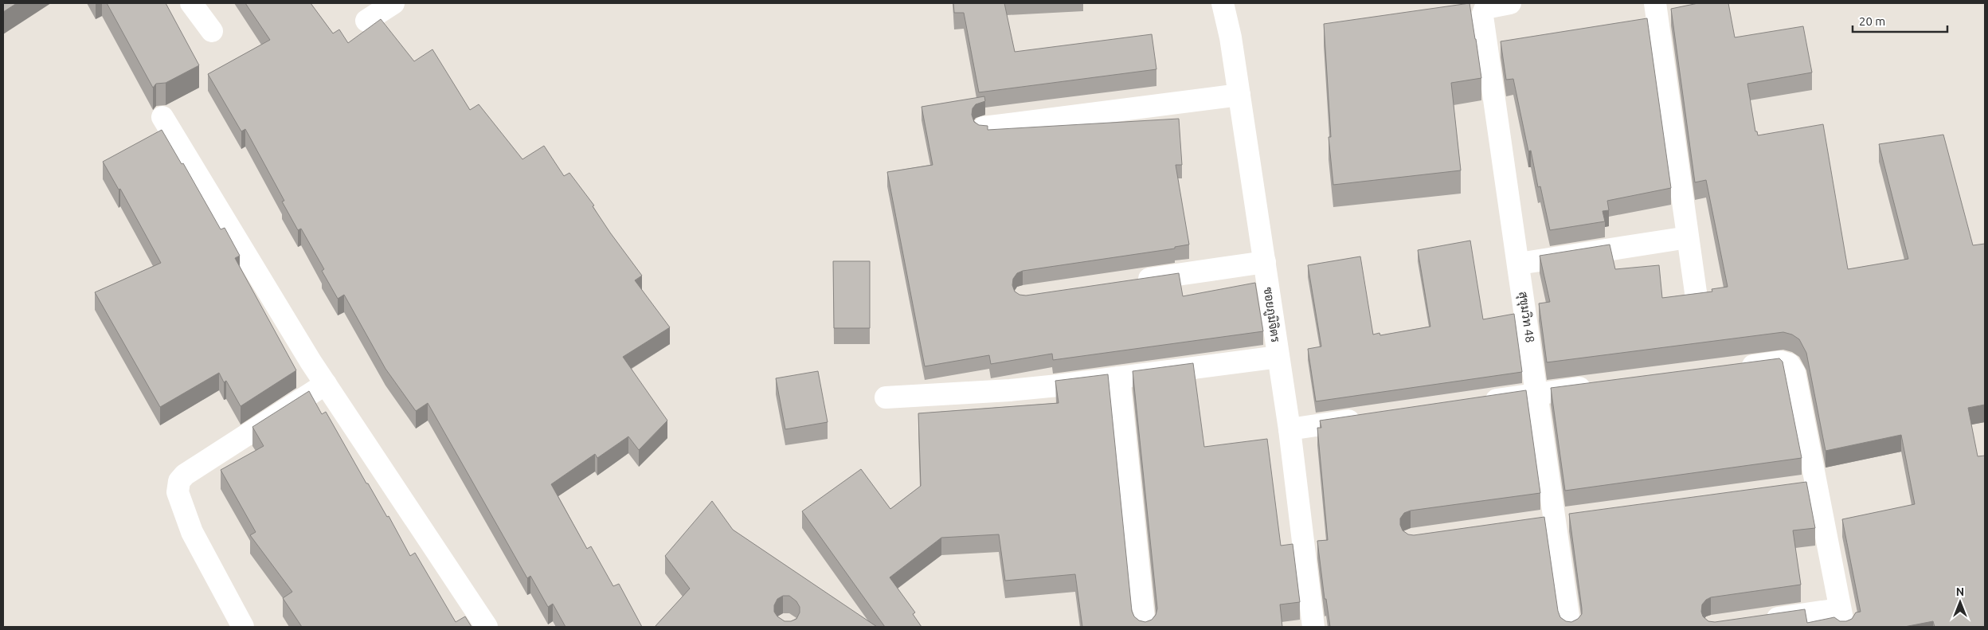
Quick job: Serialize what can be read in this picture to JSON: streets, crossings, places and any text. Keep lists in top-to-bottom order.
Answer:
{
  "streets": {
    "street": ["ซอยภูมิจิตร", "สุขุมวิท 48"]
  },
  "scale_bar": "20 m",
  "north": "top"
}
